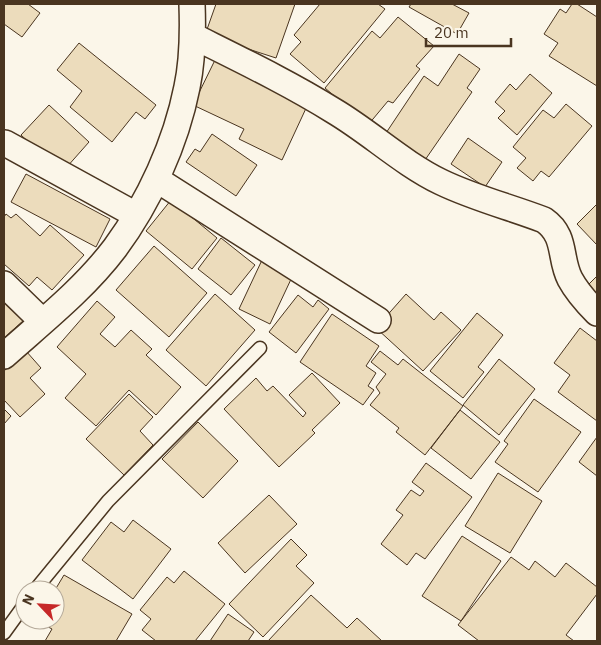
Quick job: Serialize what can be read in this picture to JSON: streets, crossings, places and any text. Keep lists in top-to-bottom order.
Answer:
{
  "scale_bar": "20 m",
  "north": "top left"
}
